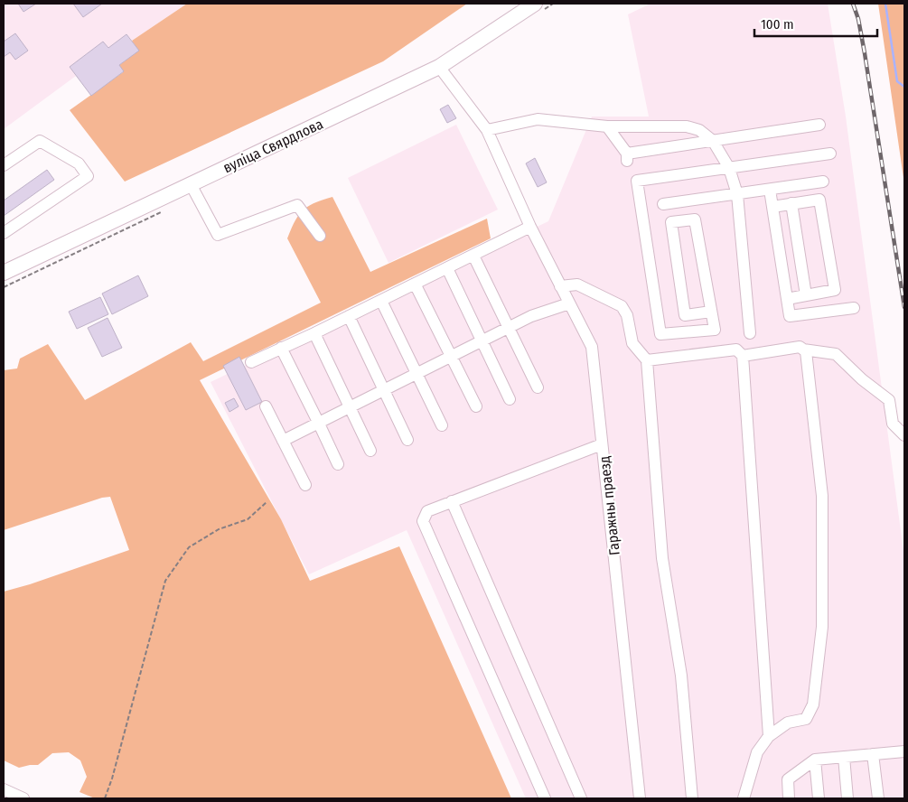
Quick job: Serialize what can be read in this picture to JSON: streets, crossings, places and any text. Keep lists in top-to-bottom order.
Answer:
{
  "streets": {
    "main road": ["вуліца Свярдлова"],
    "lane": ["Гаражны праезд"]
  },
  "crossings": [
    ["вуліца Свярдлова", "Гаражны праезд"]
  ],
  "scale_bar": "100 m"
}
